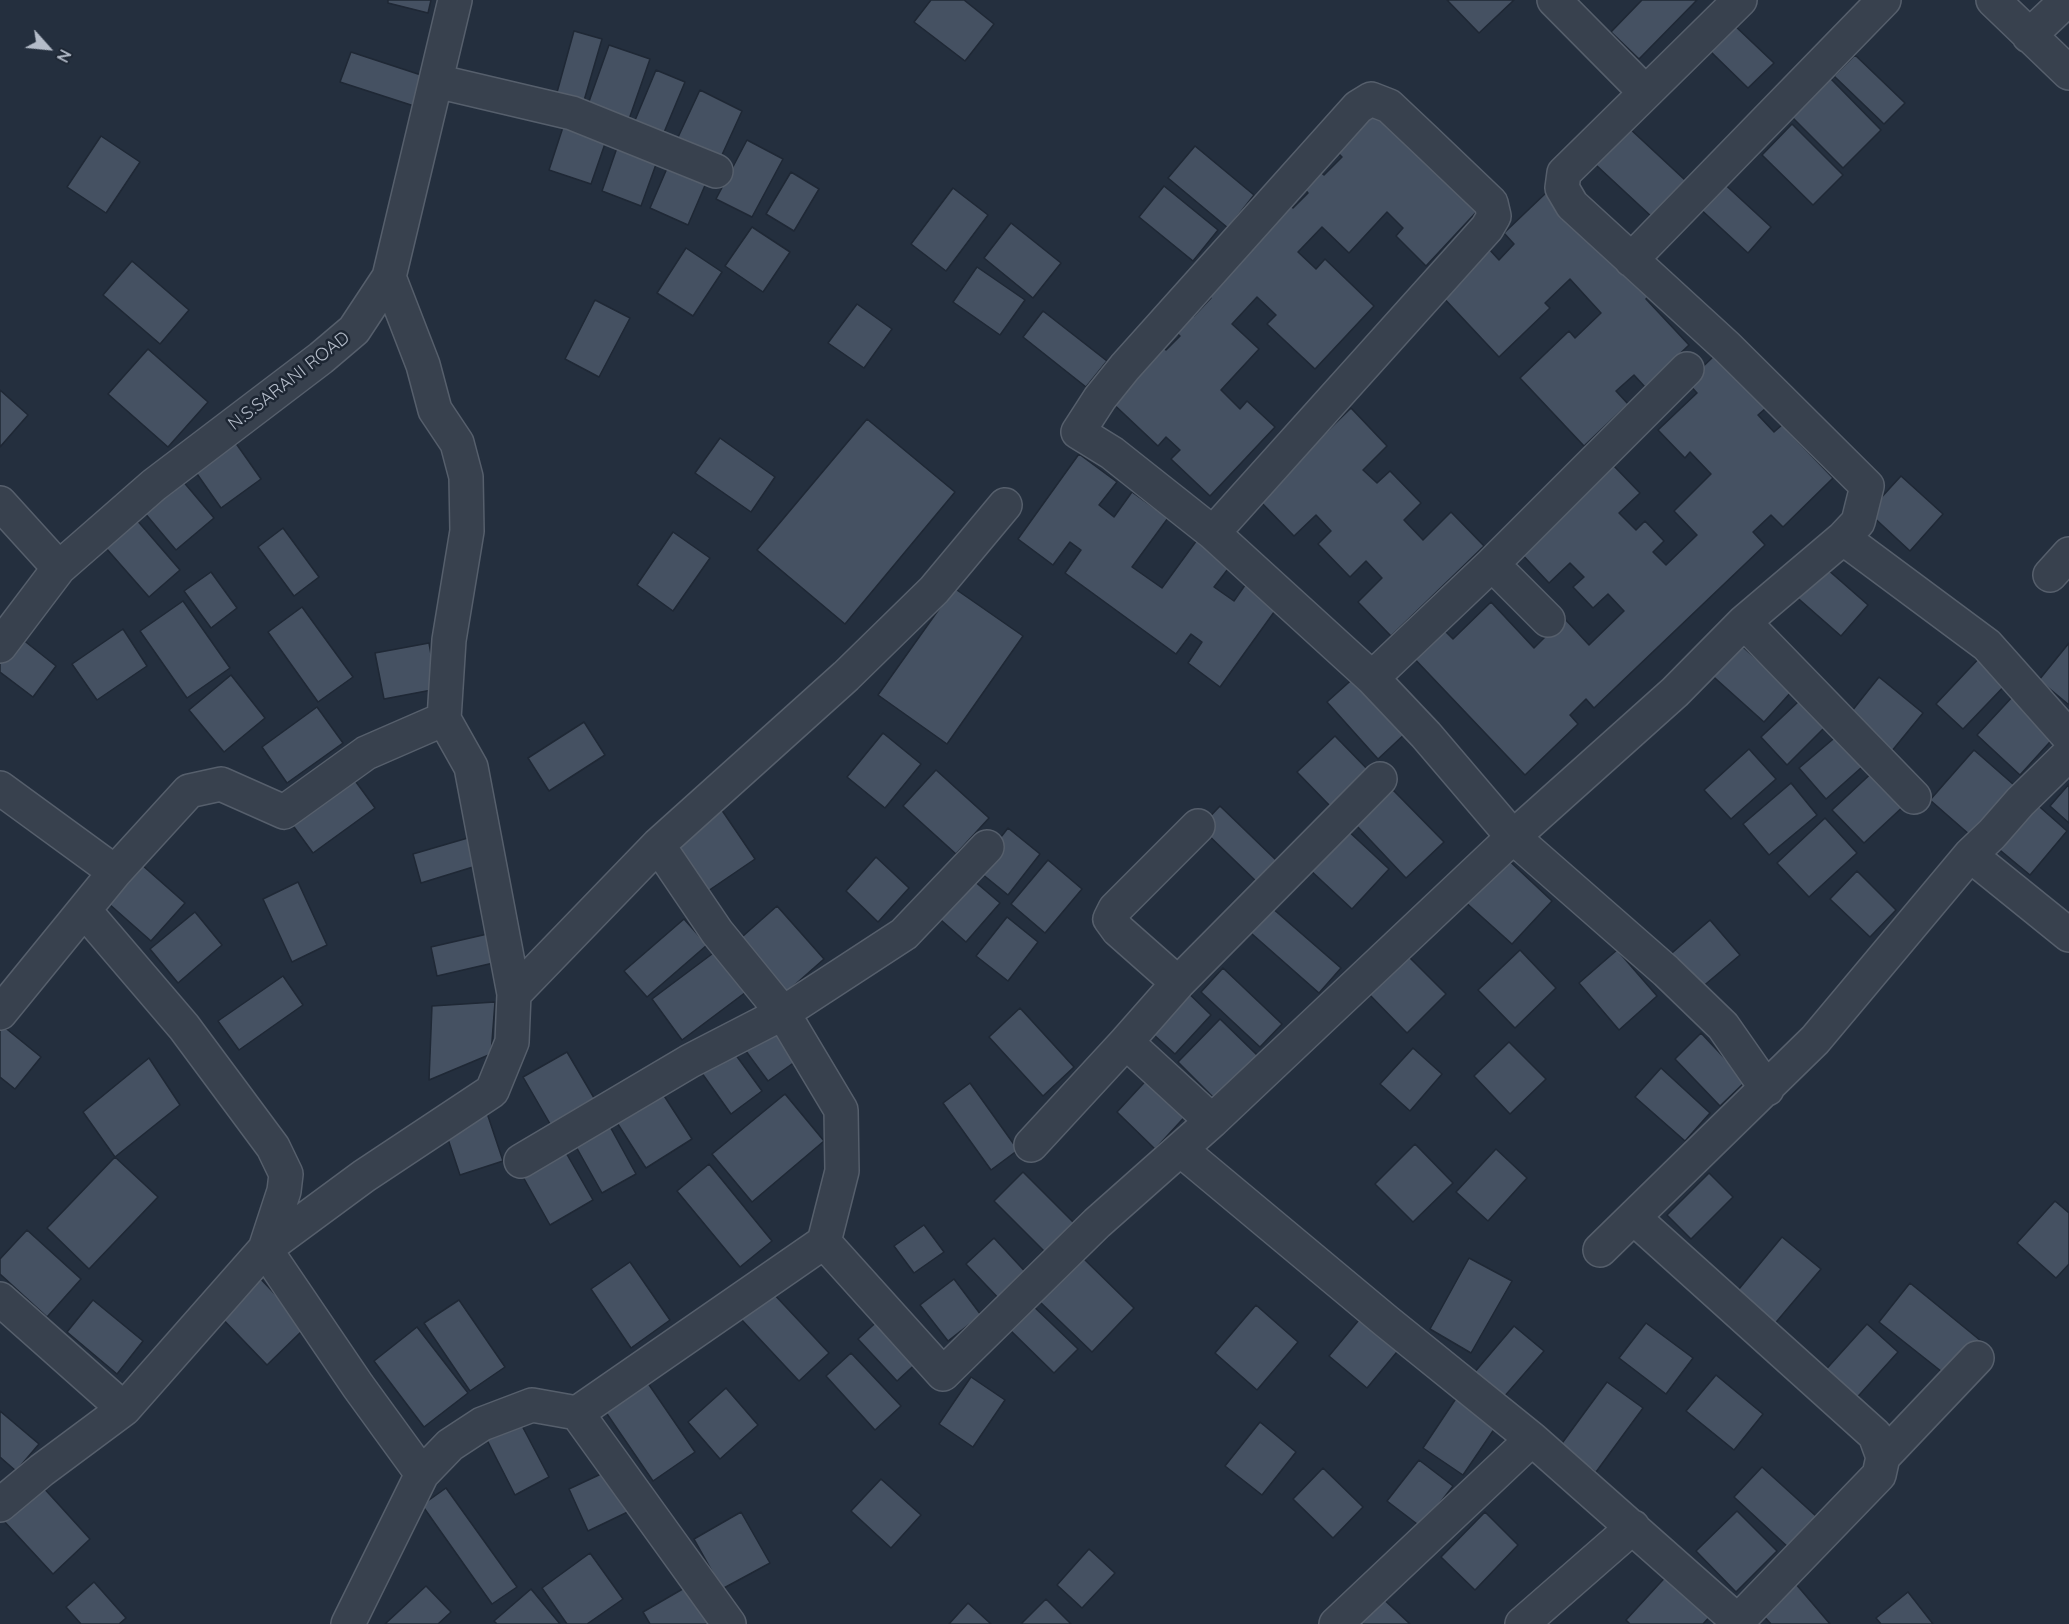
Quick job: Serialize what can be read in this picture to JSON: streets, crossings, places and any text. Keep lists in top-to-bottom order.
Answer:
{
  "streets": {
    "street": ["N.S.SARANI ROAD"]
  },
  "north": "bottom right"
}
